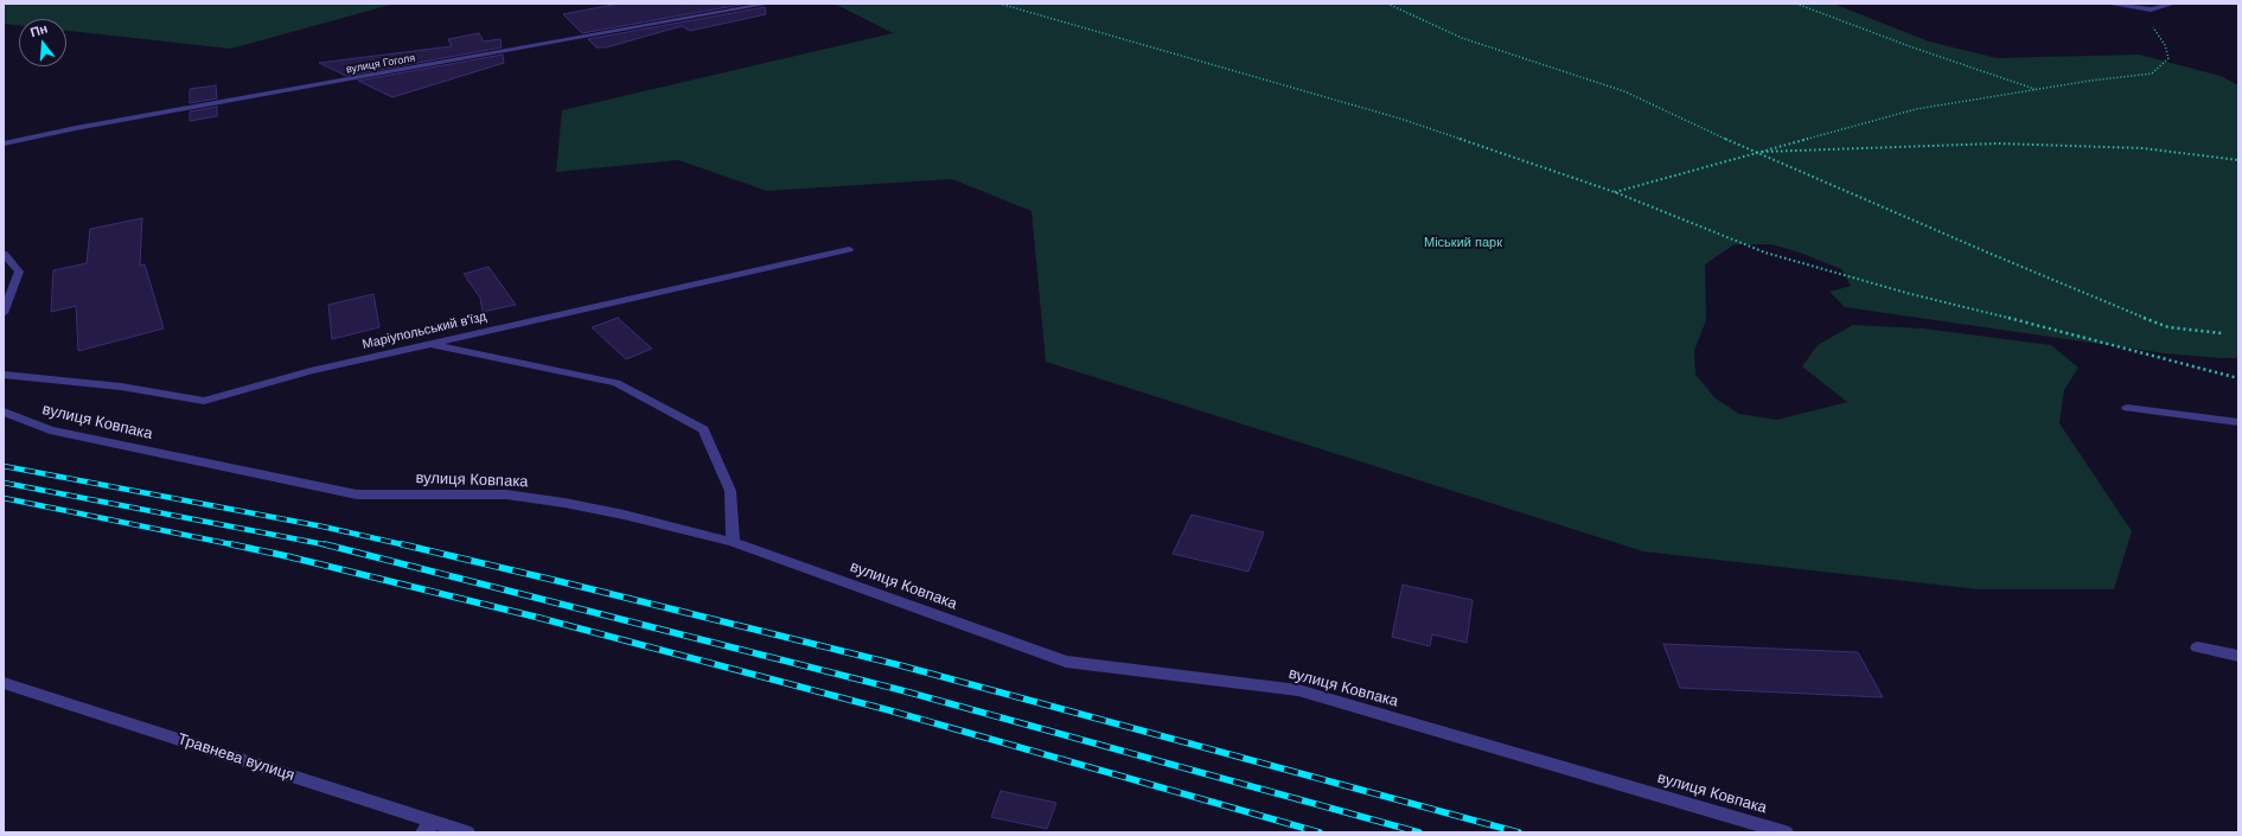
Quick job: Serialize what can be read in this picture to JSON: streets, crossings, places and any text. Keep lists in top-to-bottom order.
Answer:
{
  "streets": {
    "street": [
      "вулиця Гоголя",
      "Маріупольський в'їзд",
      "вулиця Ковпака",
      "Травнева вулиця"
    ]
  },
  "parks": ["Міський парк"],
  "north": "top"
}
